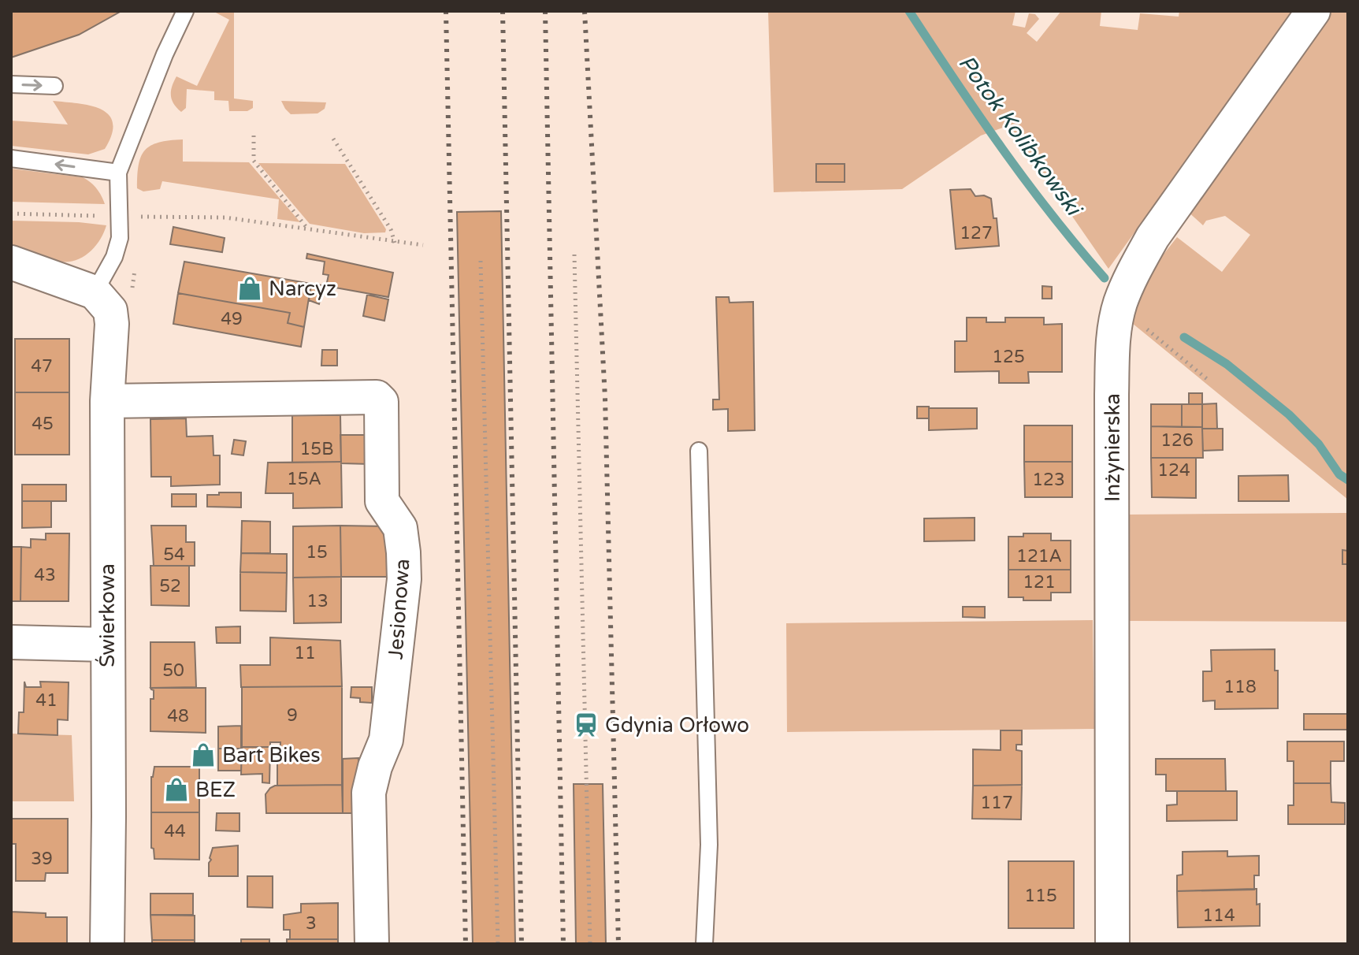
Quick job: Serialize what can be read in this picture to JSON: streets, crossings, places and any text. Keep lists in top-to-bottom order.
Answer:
{
  "streets": {
    "street": ["Inżynierska", "Jesionowa", "Świerkowa"]
  },
  "crossings": [
    ["Jesionowa", "Świerkowa"]
  ],
  "water": ["Potok Kolibkowski"],
  "places": {
    "shop": ["Narcyz", "Bart Bikes", "BEZ"],
    "station": ["Gdynia Orłowo"]
  },
  "house_numbers": [
    "127",
    "49",
    "125",
    "47",
    "45",
    "126",
    "15B",
    "124",
    "15A",
    "123",
    "15",
    "54",
    "121A",
    "43",
    "121",
    "52",
    "13",
    "11",
    "50",
    "118",
    "41",
    "9",
    "48",
    "117",
    "44",
    "39",
    "115",
    "114",
    "3"
  ]
}
